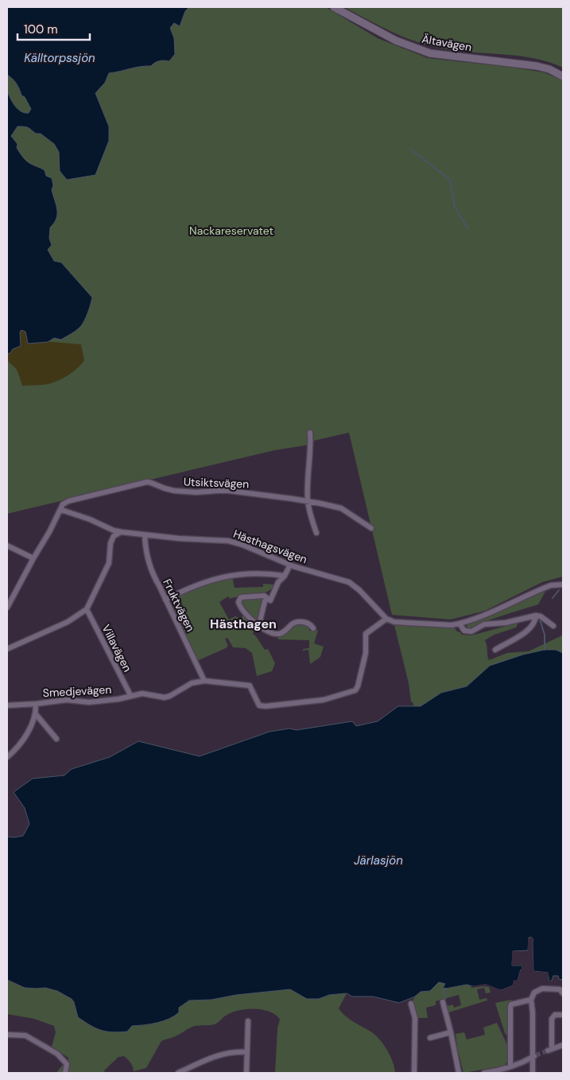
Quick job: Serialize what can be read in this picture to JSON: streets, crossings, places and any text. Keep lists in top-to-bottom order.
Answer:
{
  "streets": {
    "main road": ["Ältavägen"],
    "street": [
      "Utsiktsvägen",
      "Hästhagsvägen",
      "Fruktvägen",
      "Villavägen",
      "Smedjevägen"
    ]
  },
  "crossings": [
    ["Utsiktsvägen", "Hästhagsvägen"],
    ["Hästhagsvägen", "Fruktvägen"],
    ["Hästhagsvägen", "Smedjevägen"],
    ["Fruktvägen", "Smedjevägen"],
    ["Villavägen", "Smedjevägen"]
  ],
  "districts": ["Hästhagen"],
  "water": ["Källtorpssjön", "Järlasjön"],
  "parks": ["Nackareservatet"],
  "scale_bar": "100 m"
}
